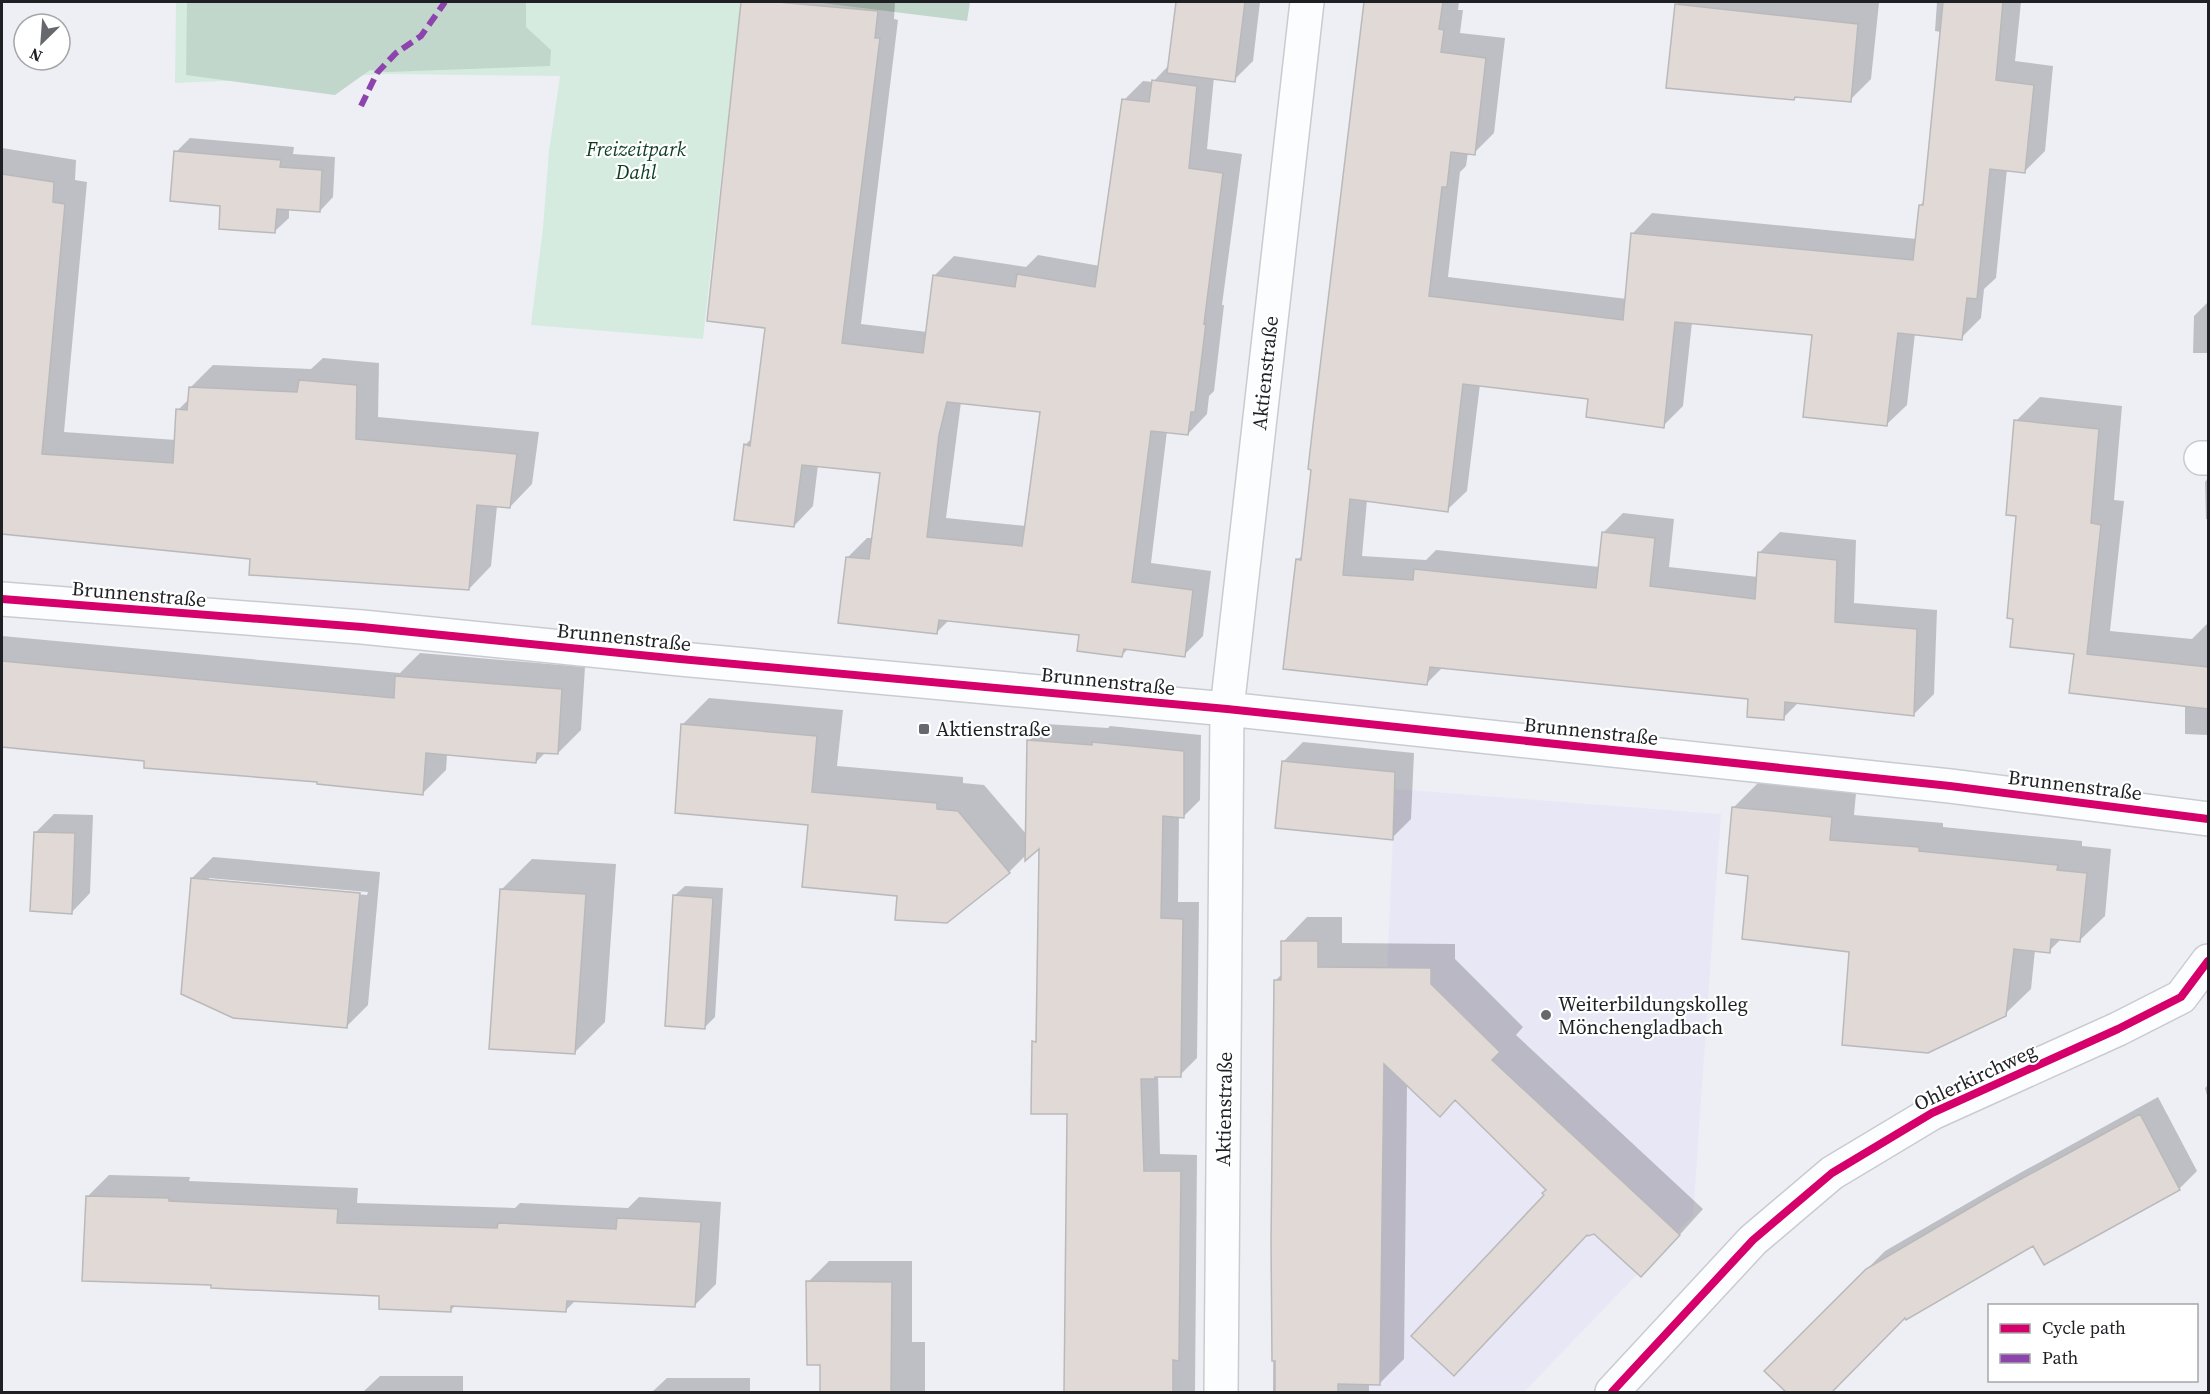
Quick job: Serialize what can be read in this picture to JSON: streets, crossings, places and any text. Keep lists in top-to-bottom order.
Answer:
{
  "streets": {
    "street": ["Aktienstraße", "Brunnenstraße", "Ohlerkirchweg"]
  },
  "crossings": [
    ["Aktienstraße", "Brunnenstraße"]
  ],
  "parks": ["Freizeitpark Dahl"],
  "places": {
    "transit": ["Aktienstraße"],
    "other": ["Weiterbildungskolleg Mönchengladbach"]
  },
  "legend": ["Cycle path", "Path"],
  "north": "bottom left"
}
